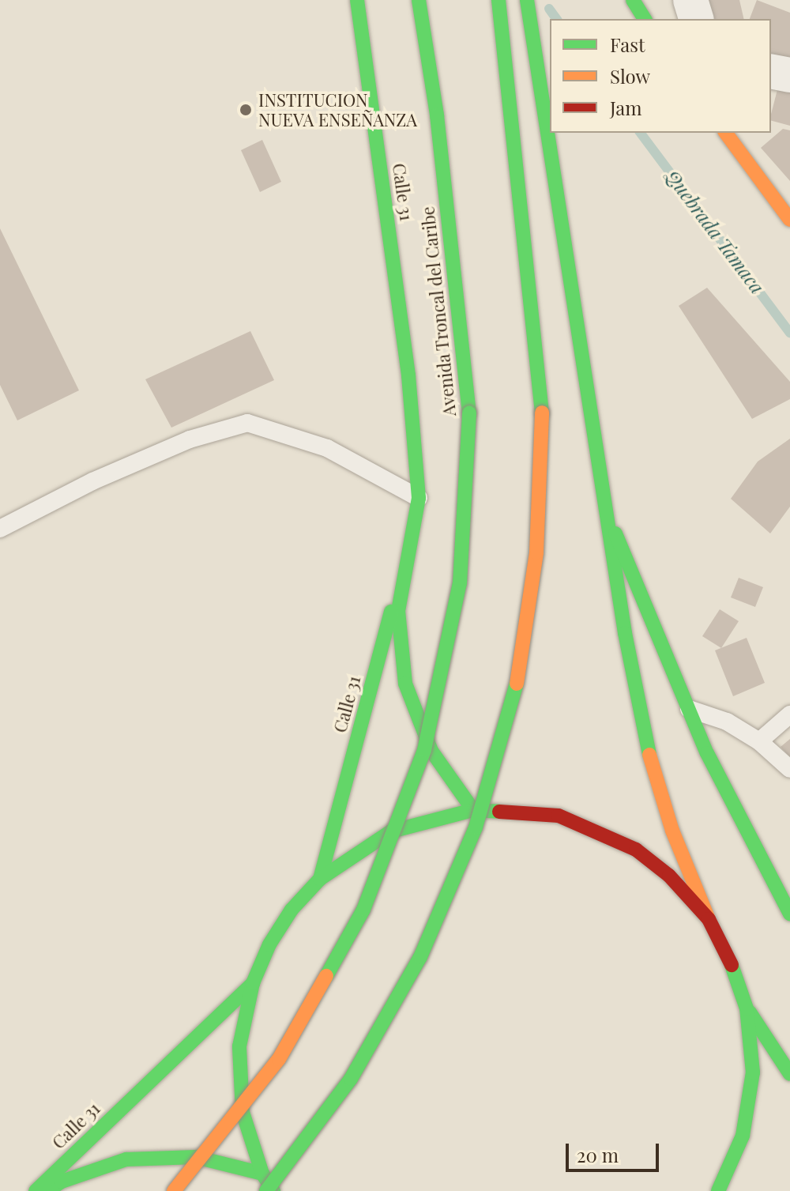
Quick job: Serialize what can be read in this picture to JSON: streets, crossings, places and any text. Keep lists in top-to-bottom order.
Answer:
{
  "streets": {
    "main road": ["Calle 31", "Avenida Troncal del Caribe"]
  },
  "water": ["Quebrada Tamaca"],
  "places": ["INSTITUCION NUEVA ENSEÑANZA"],
  "legend": ["Fast", "Slow", "Jam"],
  "scale_bar": "20 m"
}
